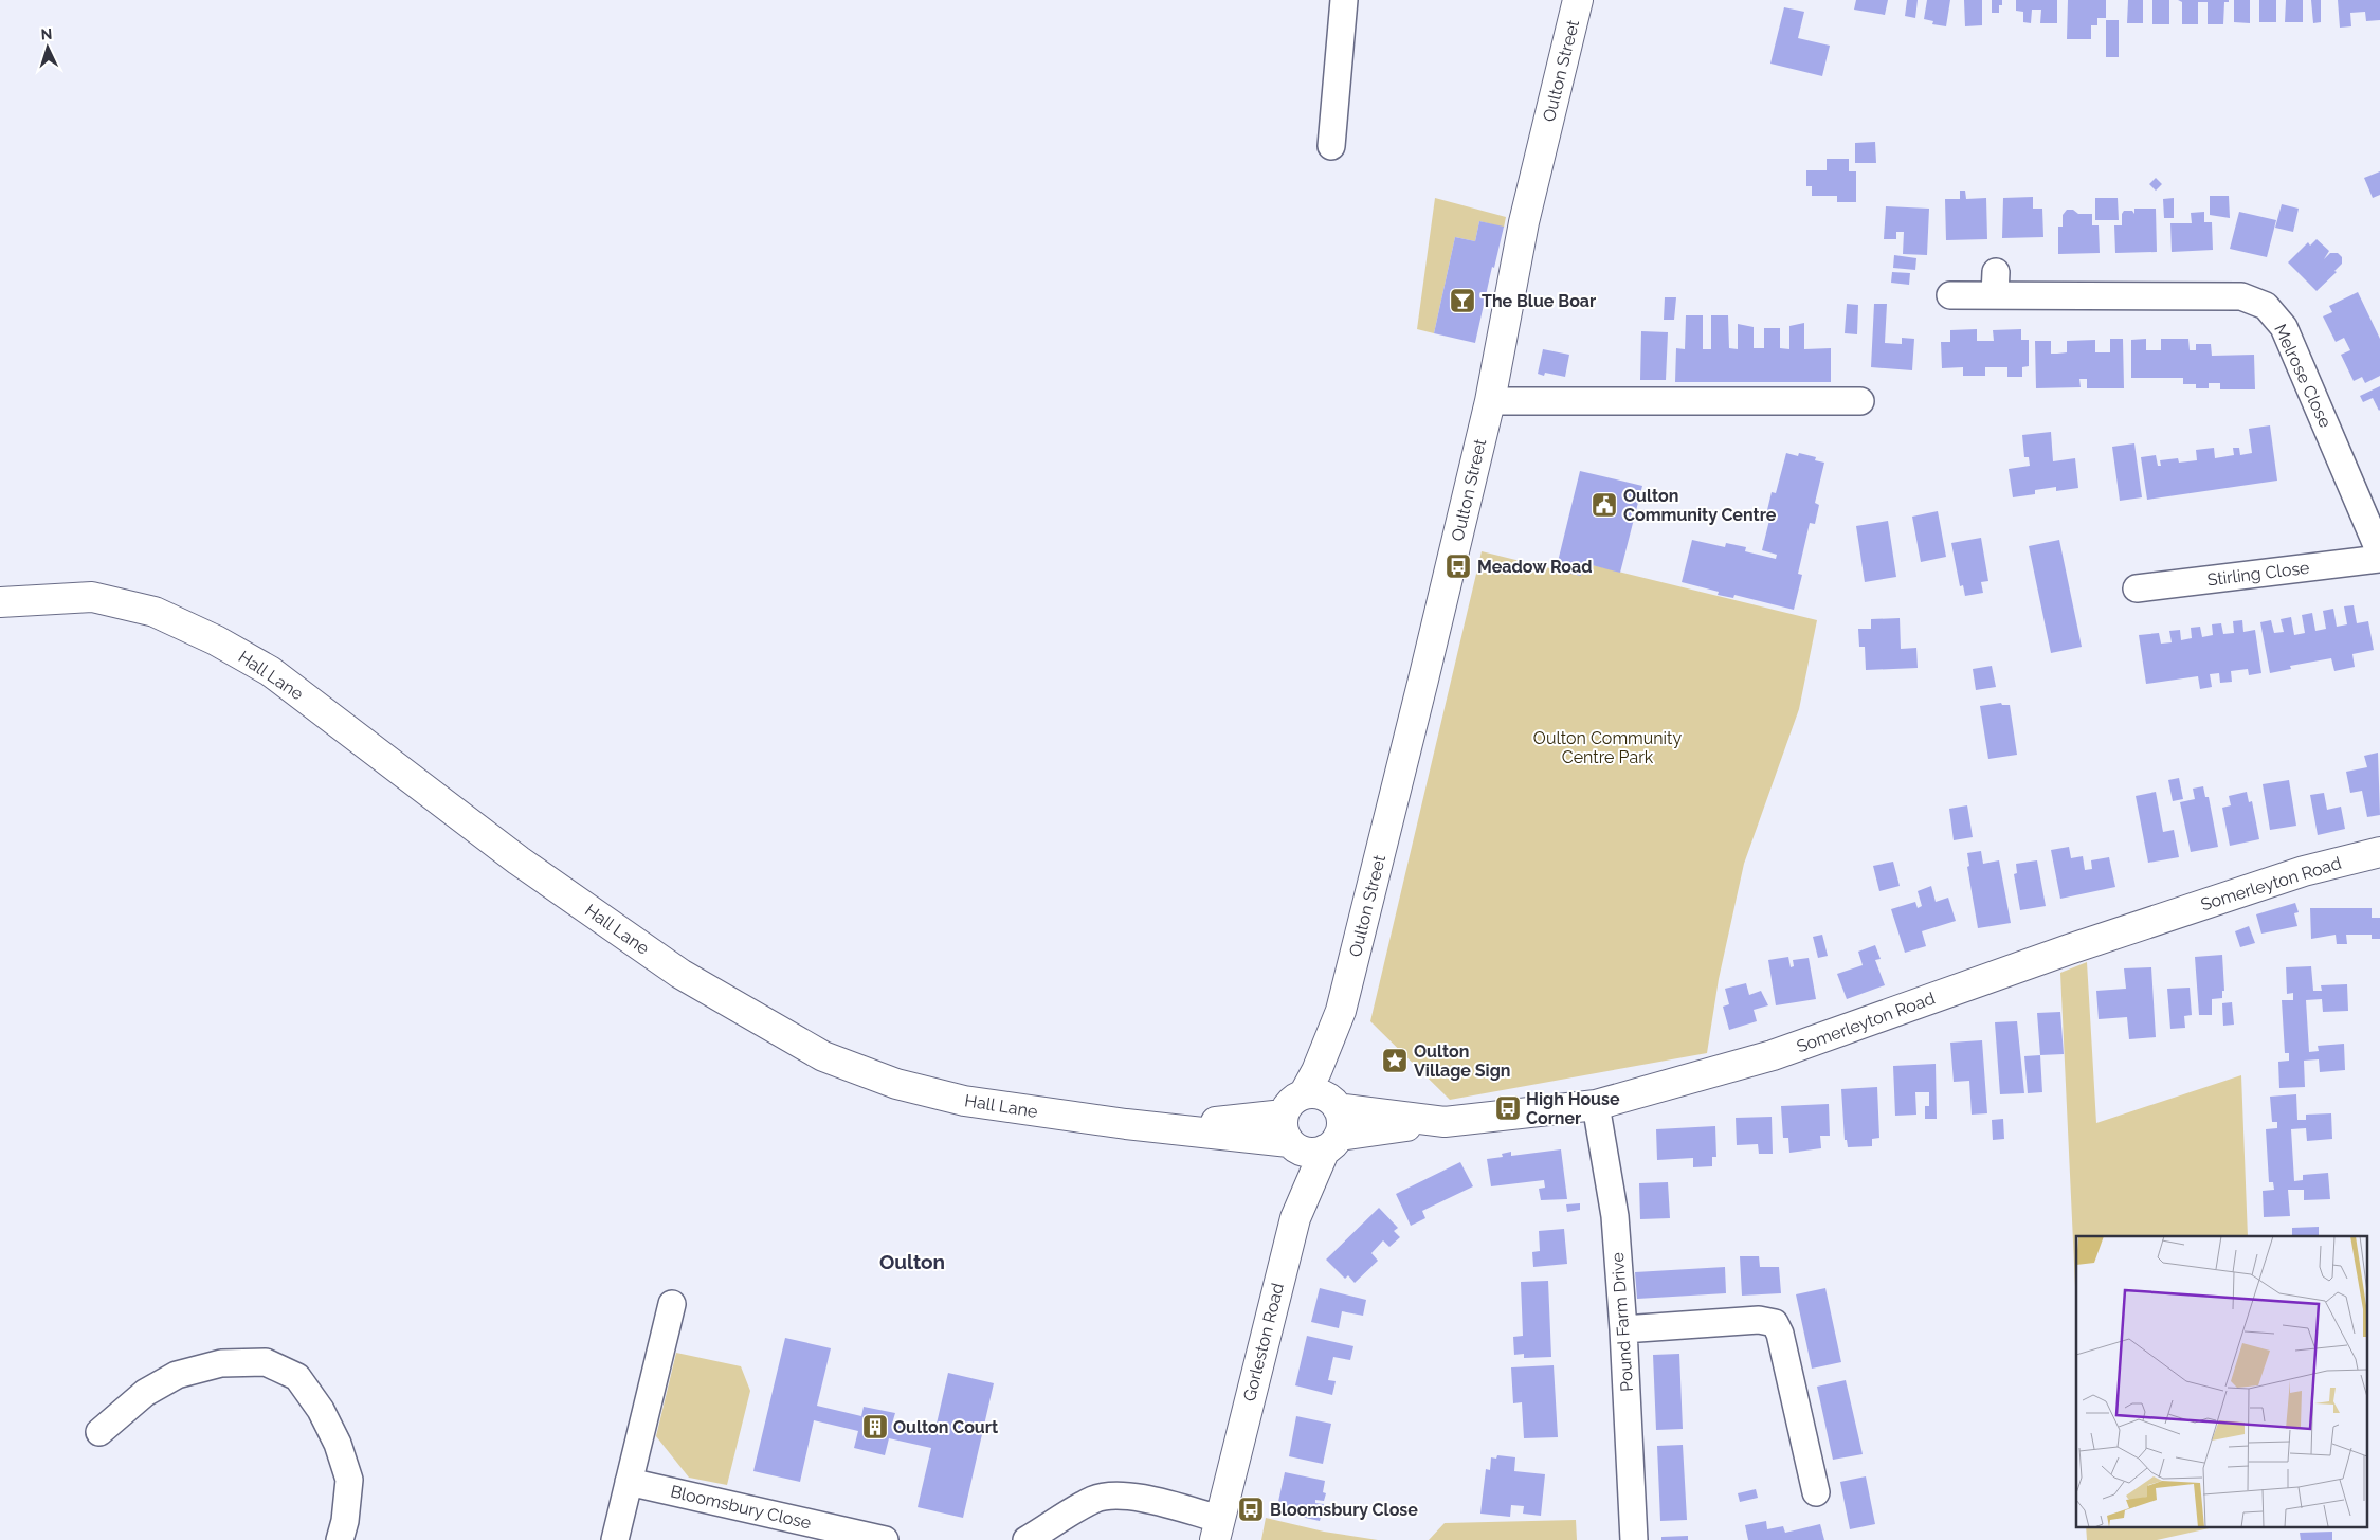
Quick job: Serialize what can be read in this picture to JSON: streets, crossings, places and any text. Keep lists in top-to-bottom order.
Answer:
{
  "streets": {
    "main road": [
      "Oulton Street",
      "Hall Lane",
      "Somerleyton Road",
      "Gorleston Road"
    ],
    "street": [
      "Melrose Close",
      "Stirling Close",
      "Pound Farm Drive",
      "Bloomsbury Close"
    ]
  },
  "crossings": [
    ["Oulton Street", "Somerleyton Road"],
    ["Oulton Street", "Gorleston Road"],
    ["Hall Lane", "Somerleyton Road"],
    ["Somerleyton Road", "Pound Farm Drive"],
    ["Somerleyton Road", "Gorleston Road"]
  ],
  "districts": ["Oulton"],
  "parks": ["Oulton Community Centre Park"],
  "places": {
    "bar": ["The Blue Boar"],
    "public building": ["Oulton Community Centre"],
    "bus stop": ["Meadow Road", "High House Corner", "Bloomsbury Close"],
    "place": ["Oulton Village Sign"],
    "building": ["Oulton Court"]
  },
  "north": "top"
}
